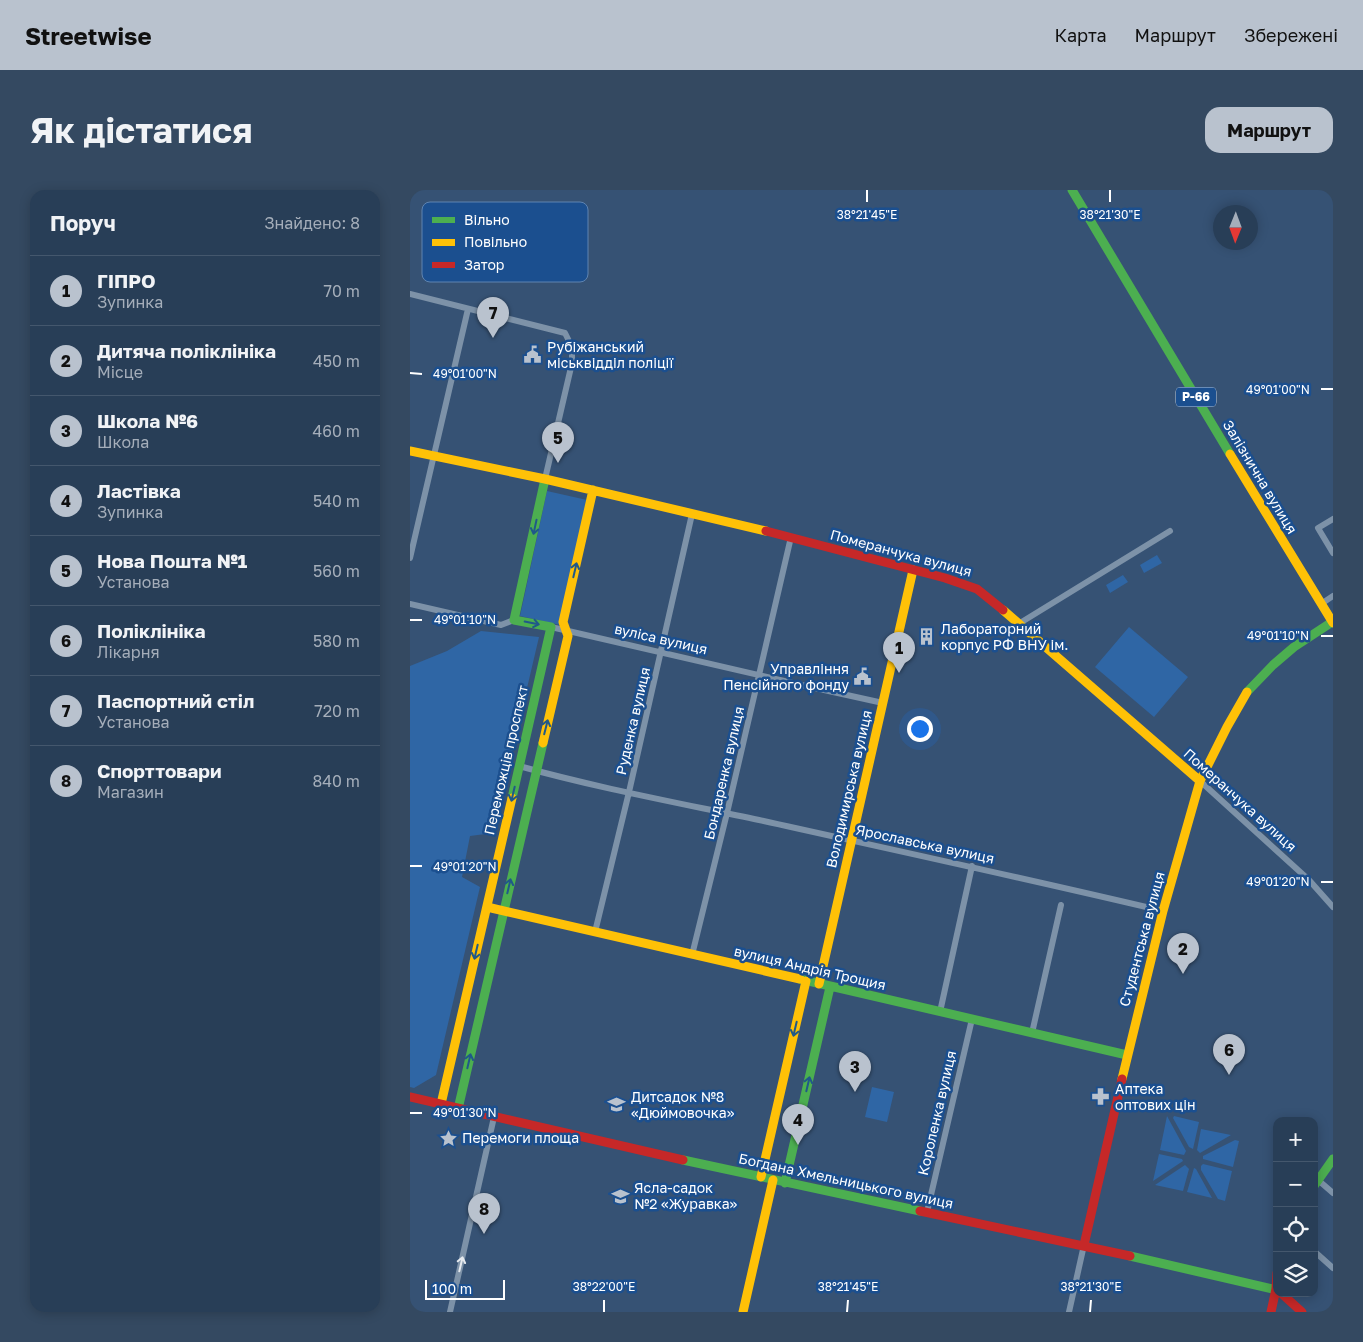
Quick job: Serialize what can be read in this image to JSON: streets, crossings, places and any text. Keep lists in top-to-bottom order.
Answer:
{
  "streets": {
    "street": [
      "Р-66",
      "Залізнична вулиця",
      "Померанчука вулиця",
      "вуліса вулиця",
      "Руденка вулиця",
      "Переможців проспект",
      "Бондаренка вулиця",
      "Володимирська вулиця",
      "Ярославська вулиця",
      "Студентська вулиця",
      "вулиця Андрія Трощия",
      "Короленка вулиця",
      "Богдана Хмельницького вулиця"
    ]
  },
  "crossings": [
    ["Залізнична вулиця", "Студентська вулиця"],
    ["Померанчука вулиця", "Руденка вулиця"],
    ["Померанчука вулиця", "Бондаренка вулиця"],
    ["Померанчука вулиця", "Володимирська вулиця"],
    ["Померанчука вулиця", "Студентська вулиця"],
    ["вуліса вулиця", "Руденка вулиця"],
    ["вуліса вулиця", "Переможців проспект"],
    ["вуліса вулиця", "Бондаренка вулиця"],
    ["вуліса вулиця", "Володимирська вулиця"],
    ["Руденка вулиця", "Ярославська вулиця"],
    ["Руденка вулиця", "вулиця Андрія Трощия"],
    ["Переможців проспект", "Ярославська вулиця"],
    ["Переможців проспект", "вулиця Андрія Трощия"],
    ["Переможців проспект", "Богдана Хмельницького вулиця"],
    ["Бондаренка вулиця", "Ярославська вулиця"],
    ["Бондаренка вулиця", "вулиця Андрія Трощия"],
    ["Володимирська вулиця", "Ярославська вулиця"],
    ["Володимирська вулиця", "вулиця Андрія Трощия"],
    ["Ярославська вулиця", "Студентська вулиця"],
    ["Студентська вулиця", "вулиця Андрія Трощия"],
    ["Студентська вулиця", "Богдана Хмельницького вулиця"],
    ["вулиця Андрія Трощия", "Короленка вулиця"],
    ["Короленка вулиця", "Богдана Хмельницького вулиця"]
  ],
  "places": {
    "public building": ["Рубіжанський міськвідділ поліції", "Управління Пенсійного фонду"],
    "building": ["Лабораторний корпус РФ ВНУ ім."],
    "pharmacy": ["Аптека оптових цін"],
    "school or university": ["Дитсадок №8 «Дюймовочка»", "Ясла-садок №2 «Журавка»"],
    "place": ["Перемоги площа"]
  },
  "legend": ["Вільно", "Повільно", "Затор"],
  "scale_bar": "100 m",
  "north": "bottom",
  "page": {
    "header": "Streetwise",
    "nav": ["Карта", "Маршрут", "Збережені"],
    "buttons": "Маршрут",
    "title": "Як дістатися",
    "heading": ["Поруч", "Знайдено: 8"],
    "list": [
      {
        "mark": "1",
        "name": "ГІПРО",
        "note": "Зупинка",
        "value": "70 m"
      },
      {
        "mark": "2",
        "name": "Дитяча поліклініка",
        "note": "Місце",
        "value": "450 m"
      },
      {
        "mark": "3",
        "name": "Школа №6",
        "note": "Школа",
        "value": "460 m"
      },
      {
        "mark": "4",
        "name": "Ластівка",
        "note": "Зупинка",
        "value": "540 m"
      },
      {
        "mark": "5",
        "name": "Нова Пошта №1",
        "note": "Установа",
        "value": "560 m"
      },
      {
        "mark": "6",
        "name": "Поліклініка",
        "note": "Лікарня",
        "value": "580 m"
      },
      {
        "mark": "7",
        "name": "Паспортний стіл",
        "note": "Установа",
        "value": "720 m"
      },
      {
        "mark": "8",
        "name": "Спорттовари",
        "note": "Магазин",
        "value": "840 m"
      }
    ],
    "pins": [
      "7",
      "5",
      "1",
      "2",
      "6",
      "3",
      "4",
      "8"
    ],
    "map_buttons": ["+", "−"],
    "scale": "100 m"
  },
  "coordinates": [
    "38°21'45\"E",
    "38°21'30\"E",
    "49°01'00\"N",
    "49°01'10\"N",
    "49°01'20\"N",
    "49°01'30\"N",
    "38°22'00\"E"
  ]
}
